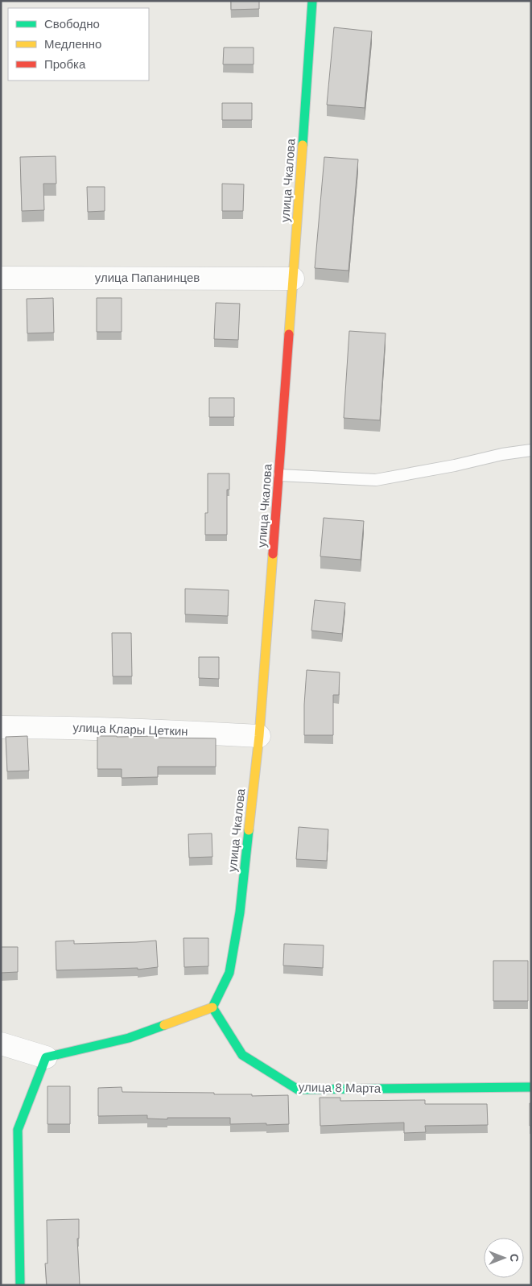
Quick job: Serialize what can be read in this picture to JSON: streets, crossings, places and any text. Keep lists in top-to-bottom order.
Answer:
{
  "streets": {
    "street": [
      "улица Чкалова",
      "улица Папанинцев",
      "улица Клары Цеткин",
      "улица 8 Марта"
    ]
  },
  "crossings": [
    ["улица Чкалова", "улица Папанинцев"],
    ["улица Чкалова", "улица Клары Цеткин"],
    ["улица Чкалова", "улица 8 Марта"]
  ],
  "legend": ["Свободно", "Медленно", "Пробка"],
  "north": "right"
}
